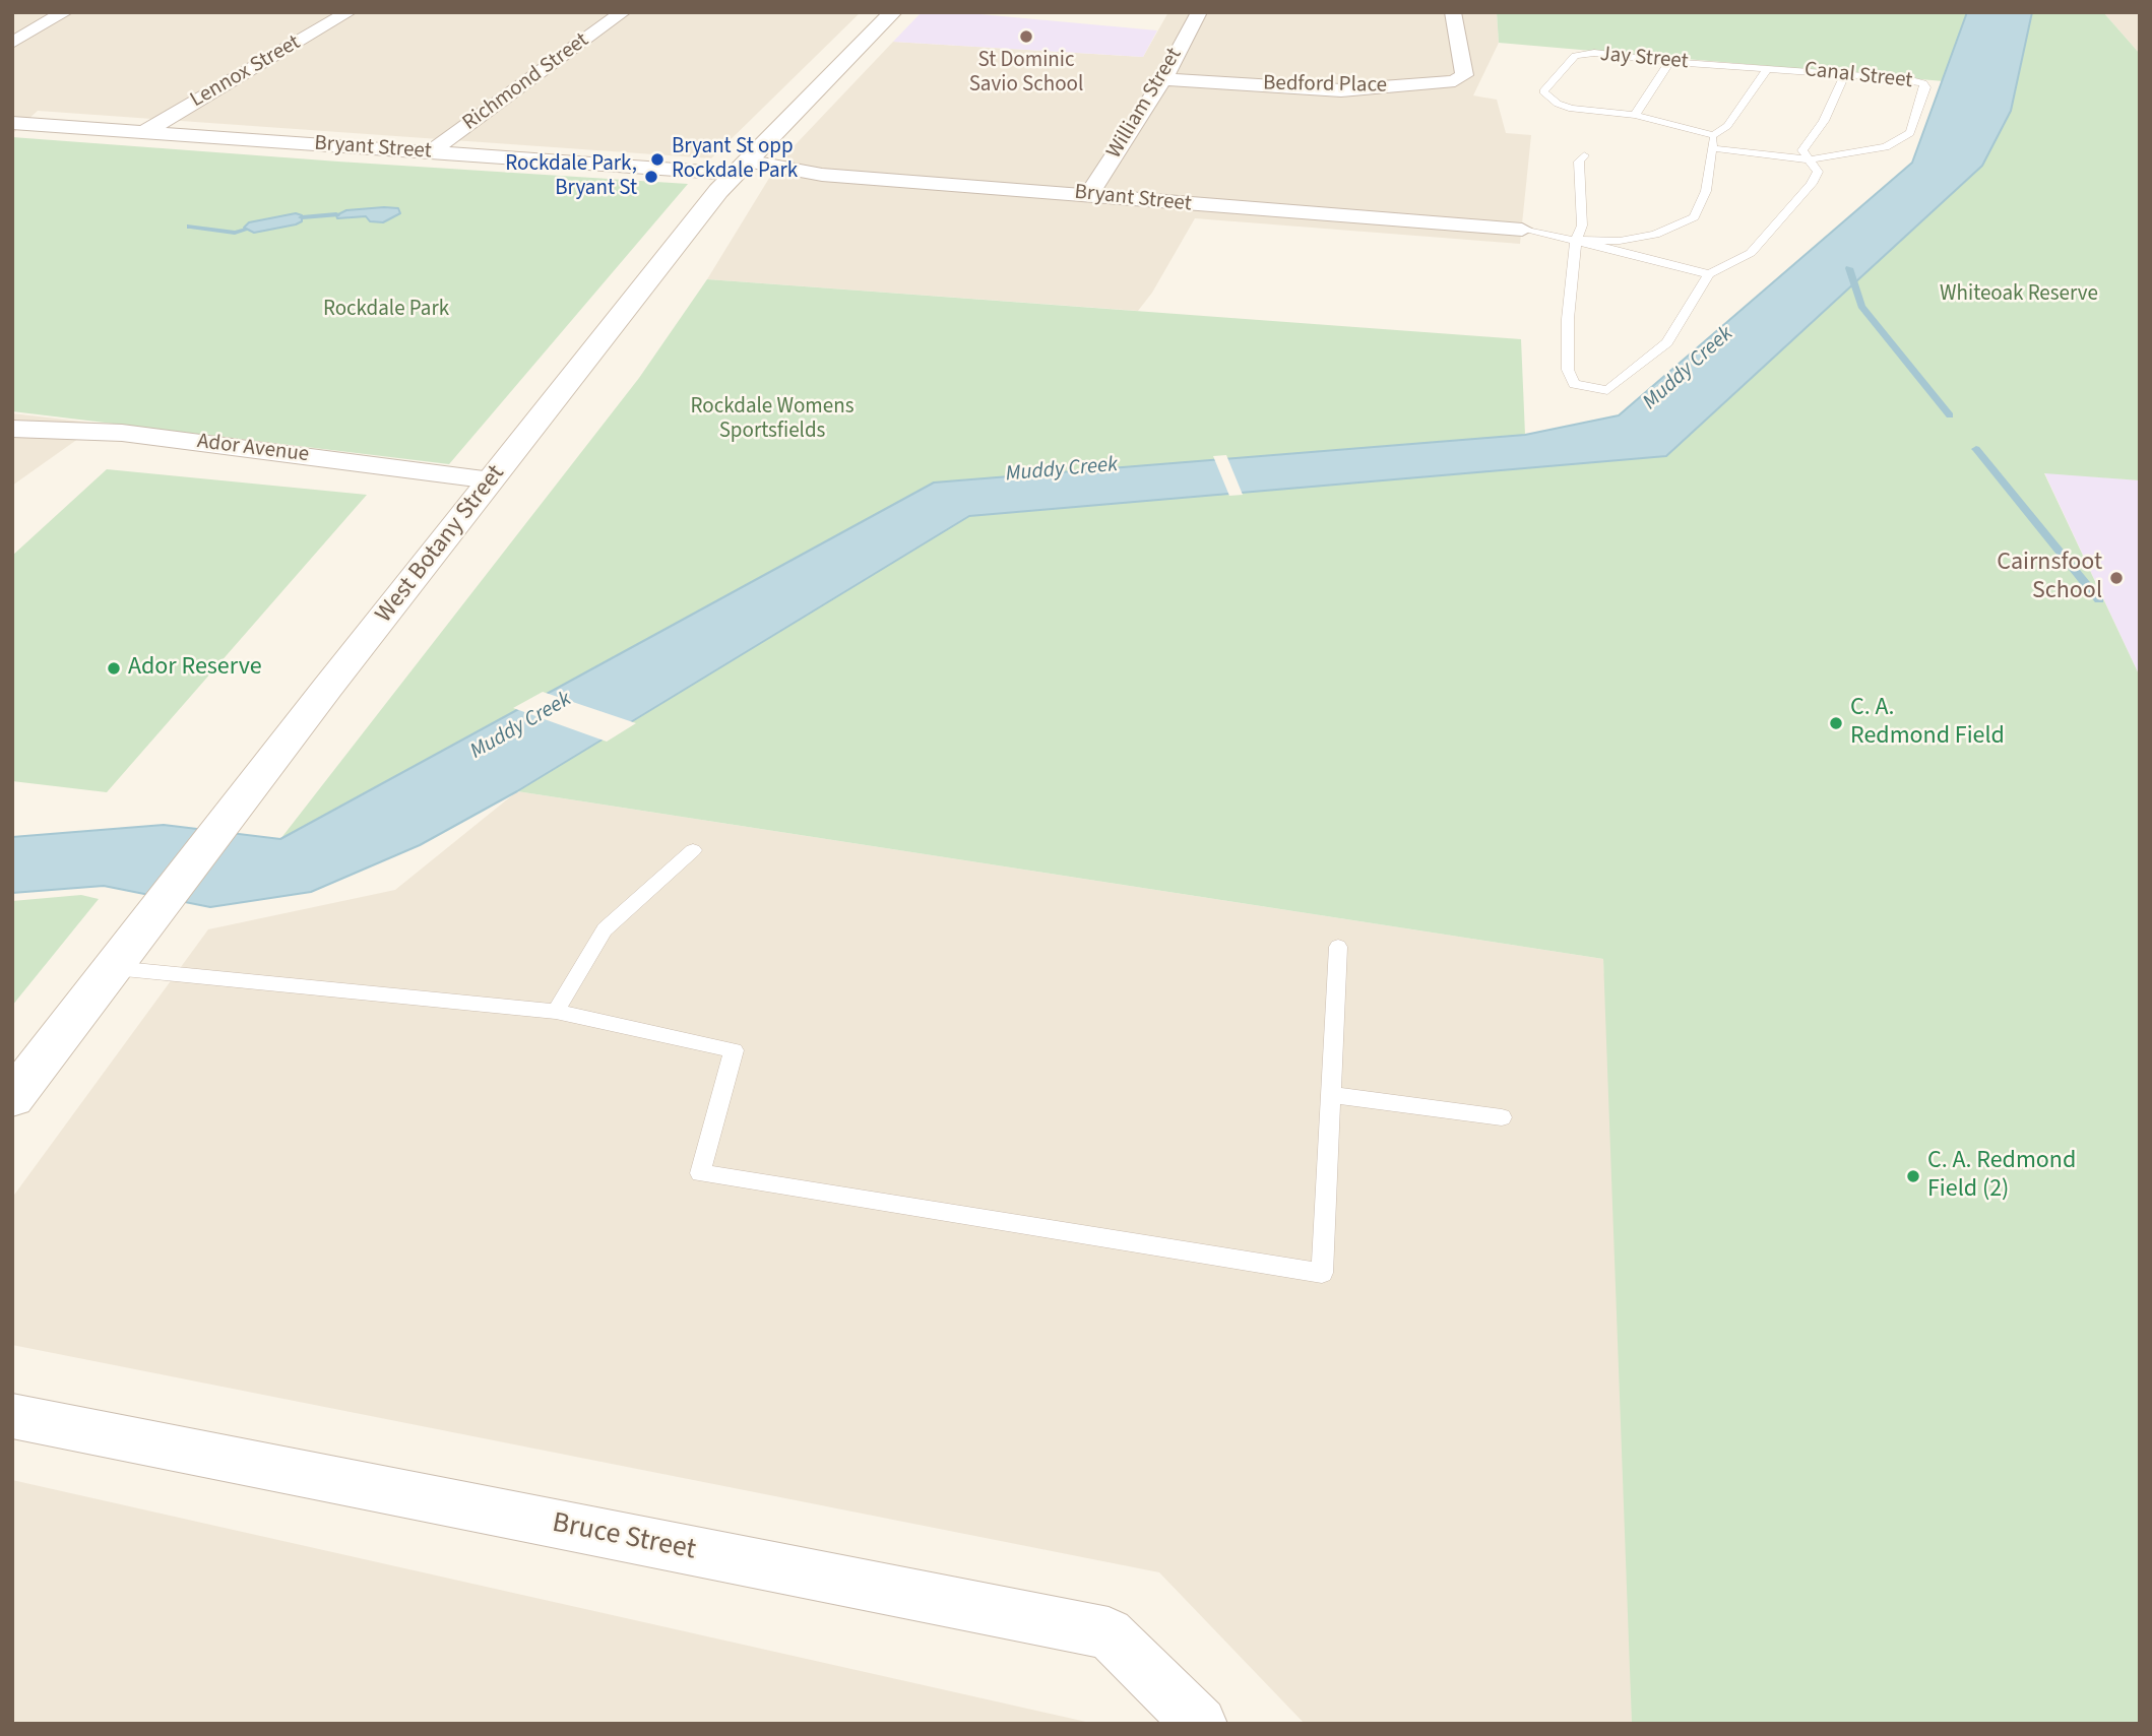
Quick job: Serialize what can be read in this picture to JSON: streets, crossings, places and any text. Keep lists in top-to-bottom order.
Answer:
{
  "streets": {
    "main road": ["West Botany Street"],
    "street": [
      "Lennox Street",
      "Richmond Street",
      "Bedford Place",
      "William Street",
      "Bryant Street",
      "Ador Avenue",
      "Bruce Street"
    ],
    "lane": ["Jay Street", "Canal Street"]
  },
  "crossings": [
    ["Jay Street", "Canal Street"],
    ["Lennox Street", "Bryant Street"],
    ["Richmond Street", "Bryant Street"],
    ["Bedford Place", "William Street"],
    ["William Street", "Bryant Street"],
    ["Bryant Street", "West Botany Street"],
    ["Ador Avenue", "West Botany Street"]
  ],
  "water": ["Muddy Creek"],
  "parks": ["Whiteoak Reserve", "Rockdale Park", "Rockdale Womens Sportsfields"],
  "places": [
    "St Dominic Savio School",
    "Bryant St opp Rockdale Park",
    "Rockdale Park, Bryant St",
    "Cairnsfoot School",
    "Ador Reserve",
    "C. A. Redmond Field",
    "C. A. Redmond Field (2)"
  ]
}
